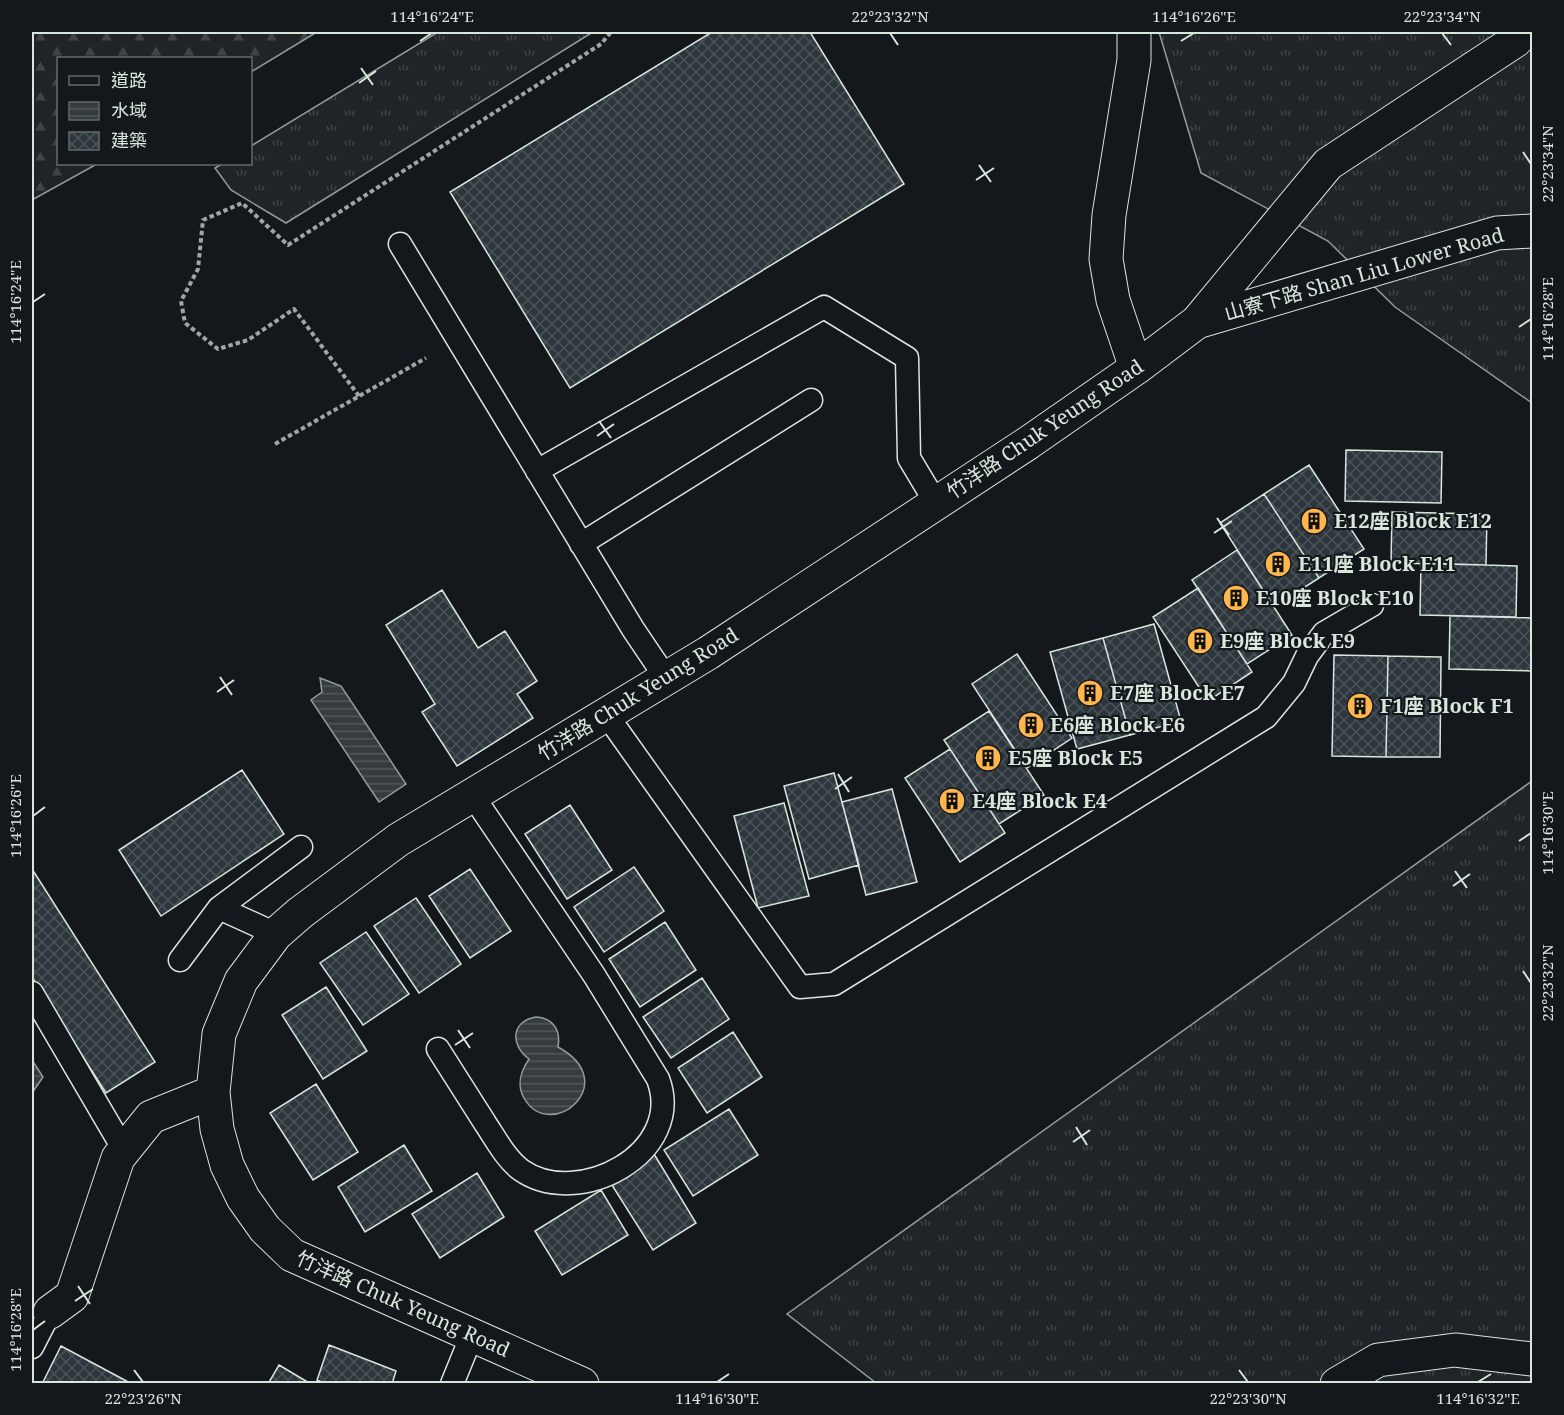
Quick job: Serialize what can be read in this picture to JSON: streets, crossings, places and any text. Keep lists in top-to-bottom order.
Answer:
{
  "streets": {
    "street": ["山寮下路 Shan Liu Lower Road", "竹洋路 Chuk Yeung Road"]
  },
  "crossings": [
    ["山寮下路 Shan Liu Lower Road", "竹洋路 Chuk Yeung Road"]
  ],
  "places": {
    "building": [
      "E12座 Block E12",
      "E11座 Block E11",
      "E10座 Block E10",
      "E9座 Block E9",
      "E7座 Block E7",
      "F1座 Block F1",
      "E6座 Block E6",
      "E5座 Block E5",
      "E4座 Block E4"
    ]
  },
  "legend": ["道路", "水域", "建築"],
  "coordinates": [
    "114°16'24\"E",
    "22°23'32\"N",
    "114°16'26\"E",
    "22°23'34\"N",
    "114°16'28\"E",
    "114°16'30\"E",
    "22°23'26\"N",
    "22°23'30\"N",
    "114°16'32\"E"
  ]
}
